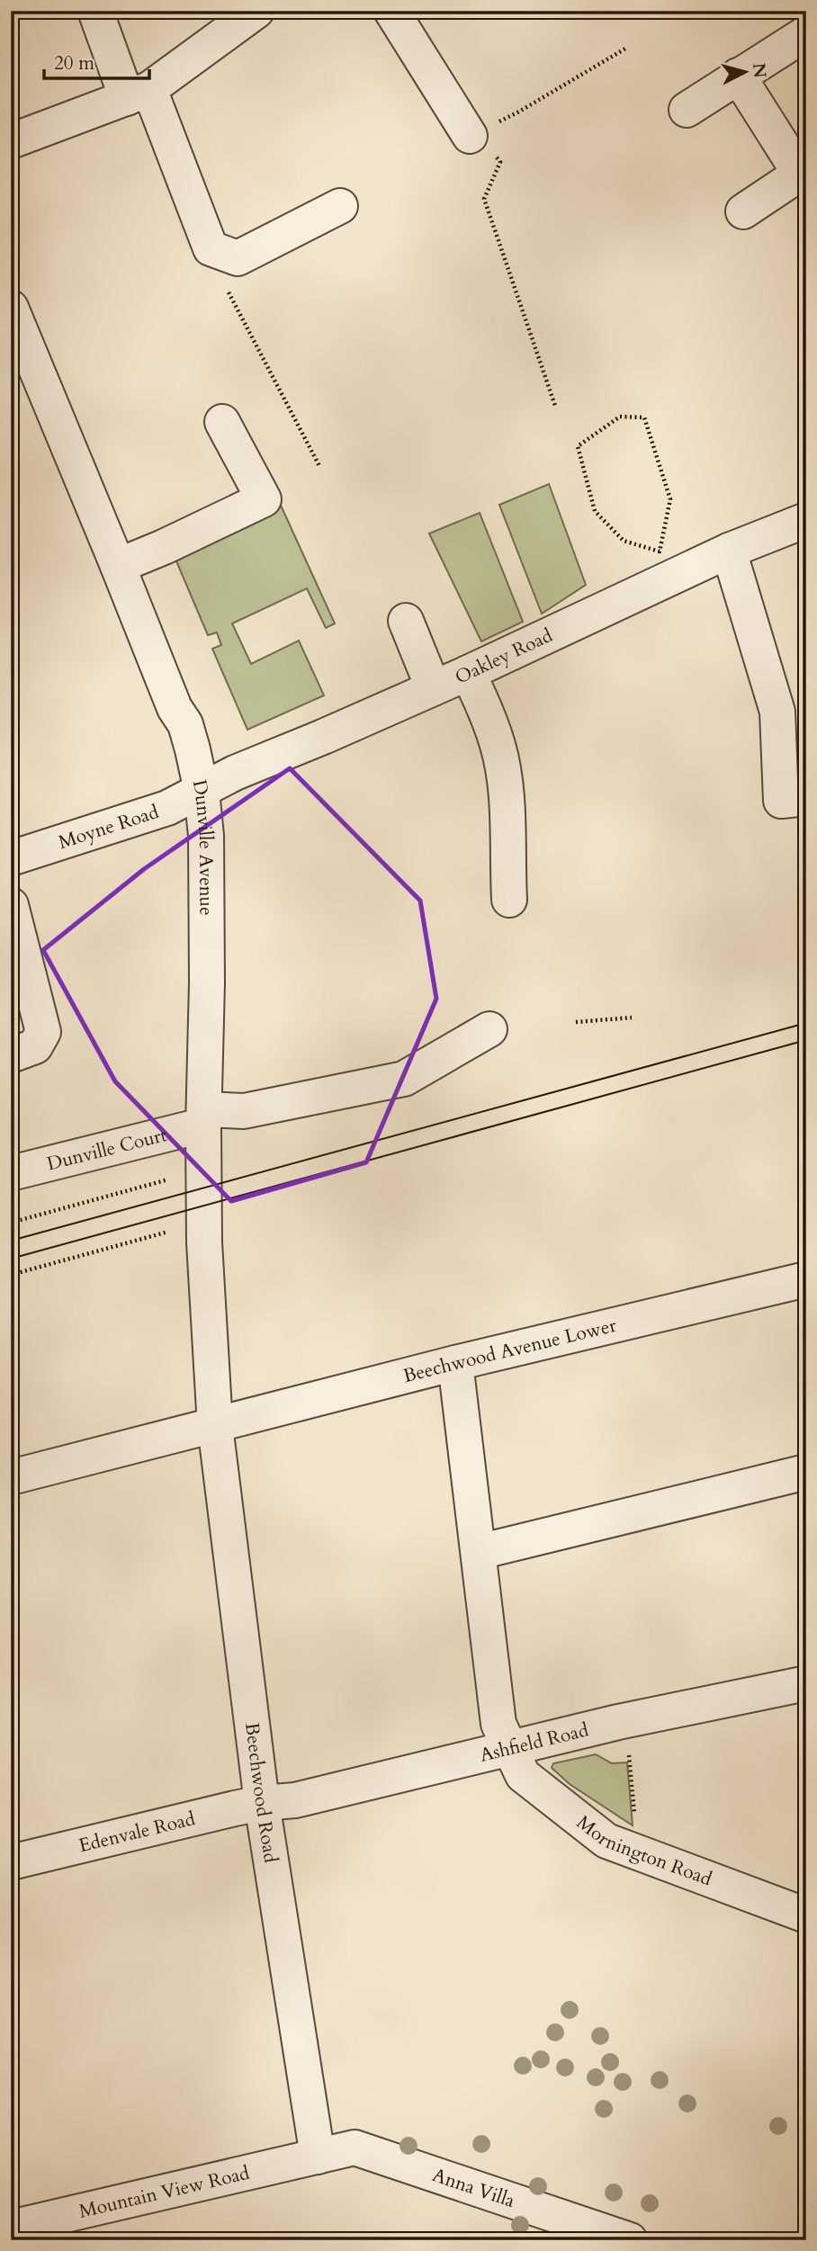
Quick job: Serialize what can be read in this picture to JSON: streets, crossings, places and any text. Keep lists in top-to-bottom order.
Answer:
{
  "streets": {
    "street": [
      "Oakley Road",
      "Moyne Road",
      "Dunville Avenue",
      "Dunville Court",
      "Beechwood Avenue Lower",
      "Ashfield Road",
      "Beechwood Road",
      "Edenvale Road",
      "Mornington Road",
      "Anna Villa",
      "Mountain View Road"
    ]
  },
  "crossings": [
    ["Oakley Road", "Moyne Road"],
    ["Oakley Road", "Dunville Avenue"],
    ["Moyne Road", "Dunville Avenue"],
    ["Dunville Avenue", "Dunville Court"],
    ["Dunville Avenue", "Beechwood Avenue Lower"],
    ["Dunville Avenue", "Beechwood Road"],
    ["Beechwood Avenue Lower", "Beechwood Road"],
    ["Beechwood Avenue Lower", "Mornington Road"],
    ["Ashfield Road", "Beechwood Road"],
    ["Ashfield Road", "Edenvale Road"],
    ["Ashfield Road", "Mornington Road"],
    ["Beechwood Road", "Edenvale Road"],
    ["Beechwood Road", "Anna Villa"],
    ["Beechwood Road", "Mountain View Road"],
    ["Anna Villa", "Mountain View Road"]
  ],
  "scale_bar": "20 m",
  "north": "right"
}
